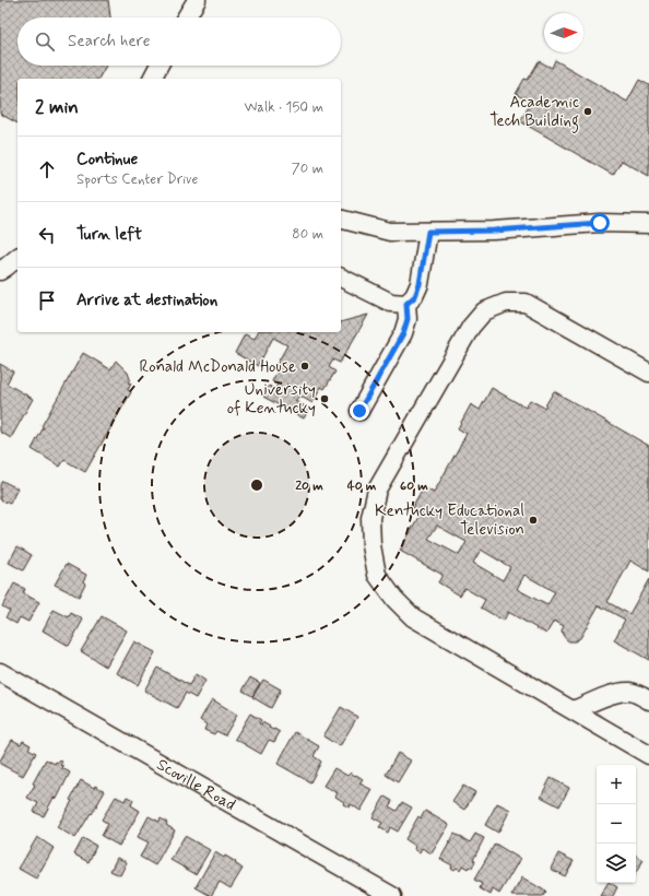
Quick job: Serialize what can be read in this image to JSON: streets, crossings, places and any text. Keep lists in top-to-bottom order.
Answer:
{
  "streets": {
    "street": ["Scoville Road"]
  },
  "places": [
    "Academic Tech Building",
    "Ronald McDonald House",
    "University of Kentucky",
    "Kentucky Educational Television"
  ],
  "north": "right",
  "page": {
    "search": "Search here",
    "heading": ["2 min", "Walk · 150 m"],
    "list": [
      ["Continue", "Sports Center Drive", "70 m"],
      ["Turn left", "80 m"],
      "Arrive at destination"
    ],
    "map_buttons": ["+", "−"]
  },
  "rings": ["20 m", "40 m", "60 m"]
}
